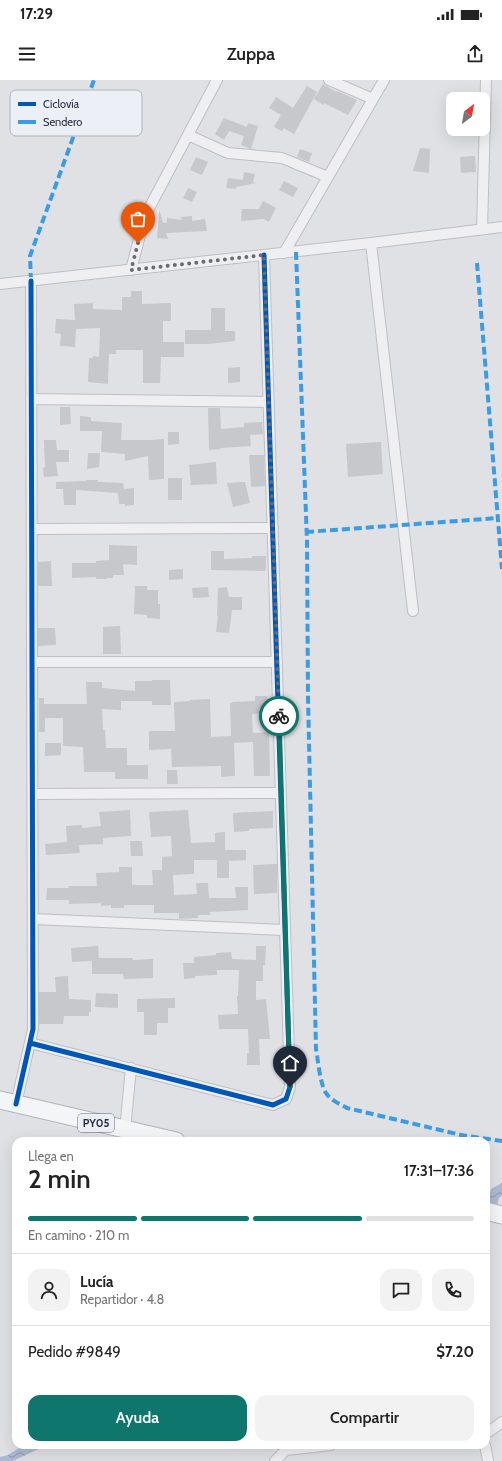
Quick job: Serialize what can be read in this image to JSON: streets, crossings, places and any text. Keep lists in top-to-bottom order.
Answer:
{
  "streets": {
    "highway": ["PY05"]
  },
  "legend": ["Ciclovía", "Sendero"],
  "north": "top right",
  "page": {
    "status": "17:29",
    "header": "Zuppa",
    "heading": ["2 min", "Llega en", "17:31–17:36"],
    "panel": [
      "Lucía",
      "Repartidor · 4.8",
      "Pedido #9849",
      "$7.20"
    ],
    "bar": "En camino · 210 m",
    "buttons": ["Ayuda", "Compartir"]
  }
}
